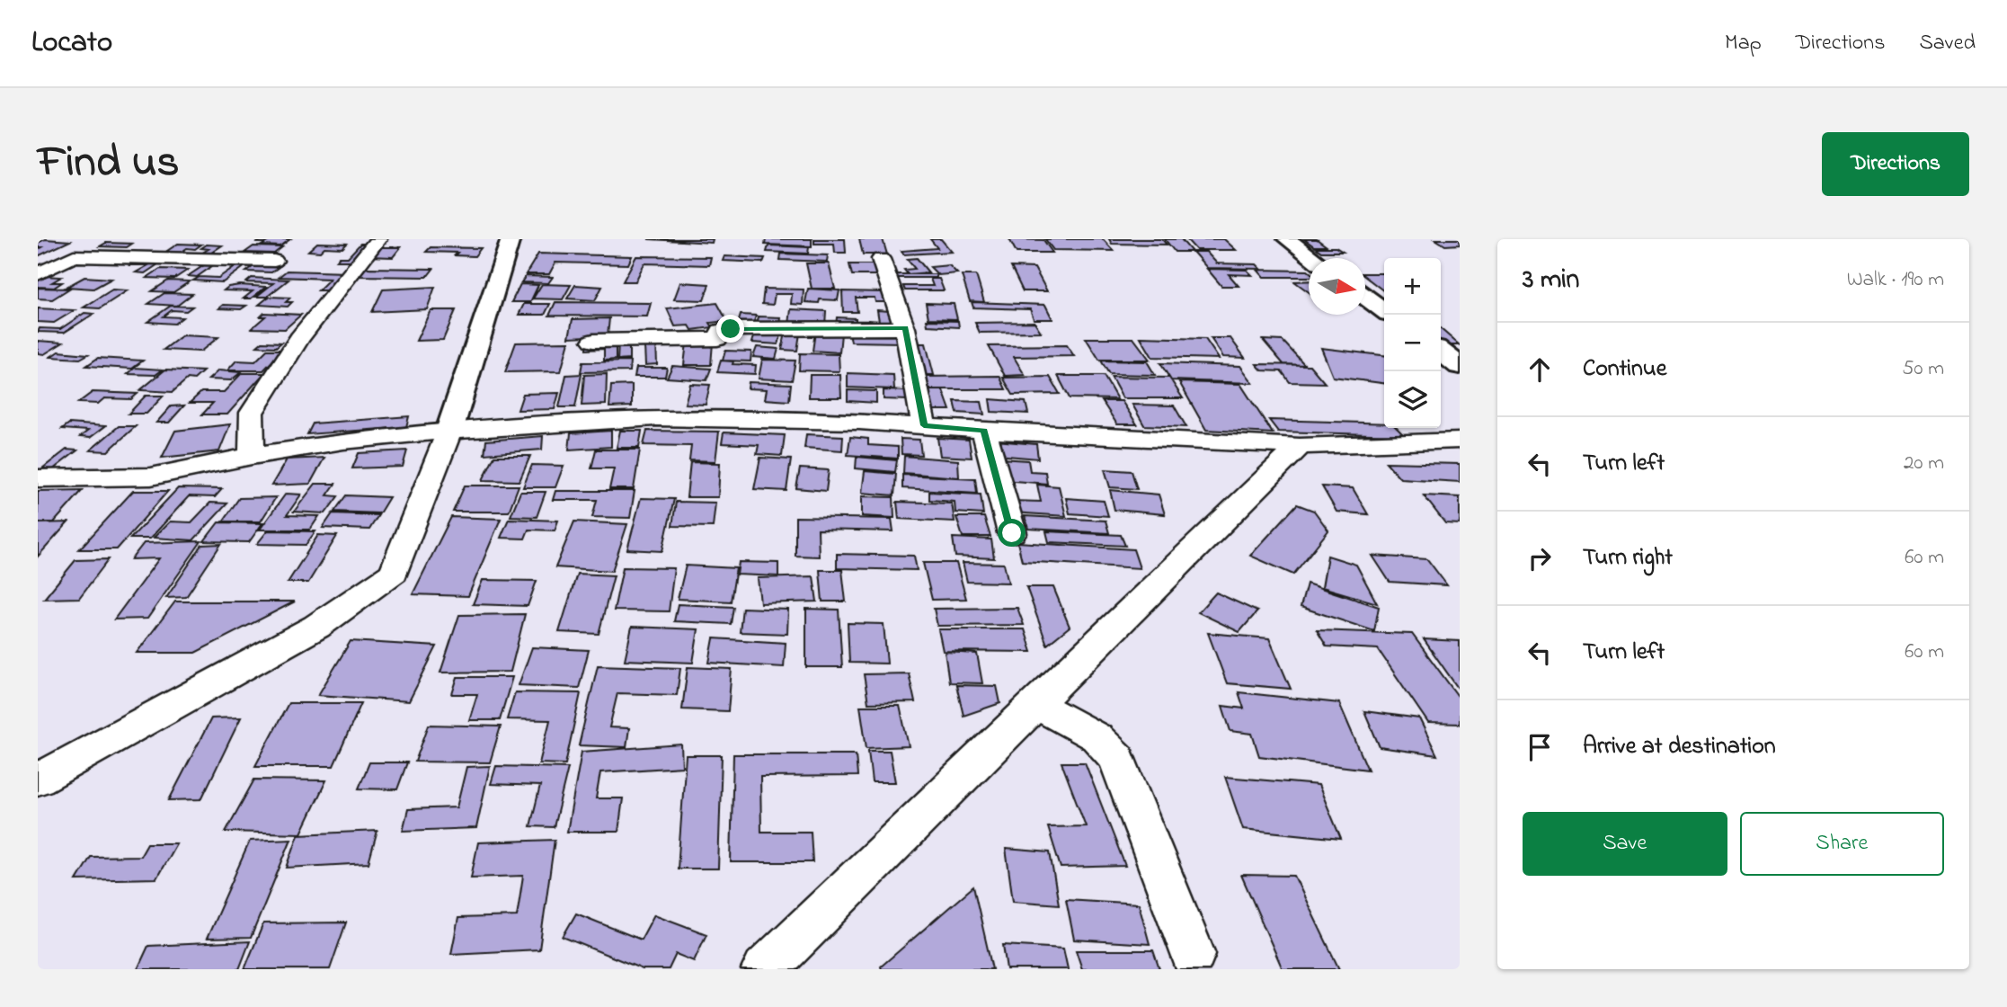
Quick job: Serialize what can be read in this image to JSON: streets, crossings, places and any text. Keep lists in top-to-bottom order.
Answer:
{
  "north": "right",
  "page": {
    "header": "Locato",
    "nav": ["Map", "Directions", "Saved"],
    "title": "Find us",
    "buttons": [
      "Directions",
      ["Save", "Share"]
    ],
    "heading": ["3 min", "Walk · 190 m"],
    "map_buttons": ["+", "−"],
    "list": [
      ["Continue", "50 m"],
      ["Turn left", "20 m"],
      ["Turn right", "60 m"],
      ["Turn left", "60 m"],
      "Arrive at destination"
    ]
  }
}
